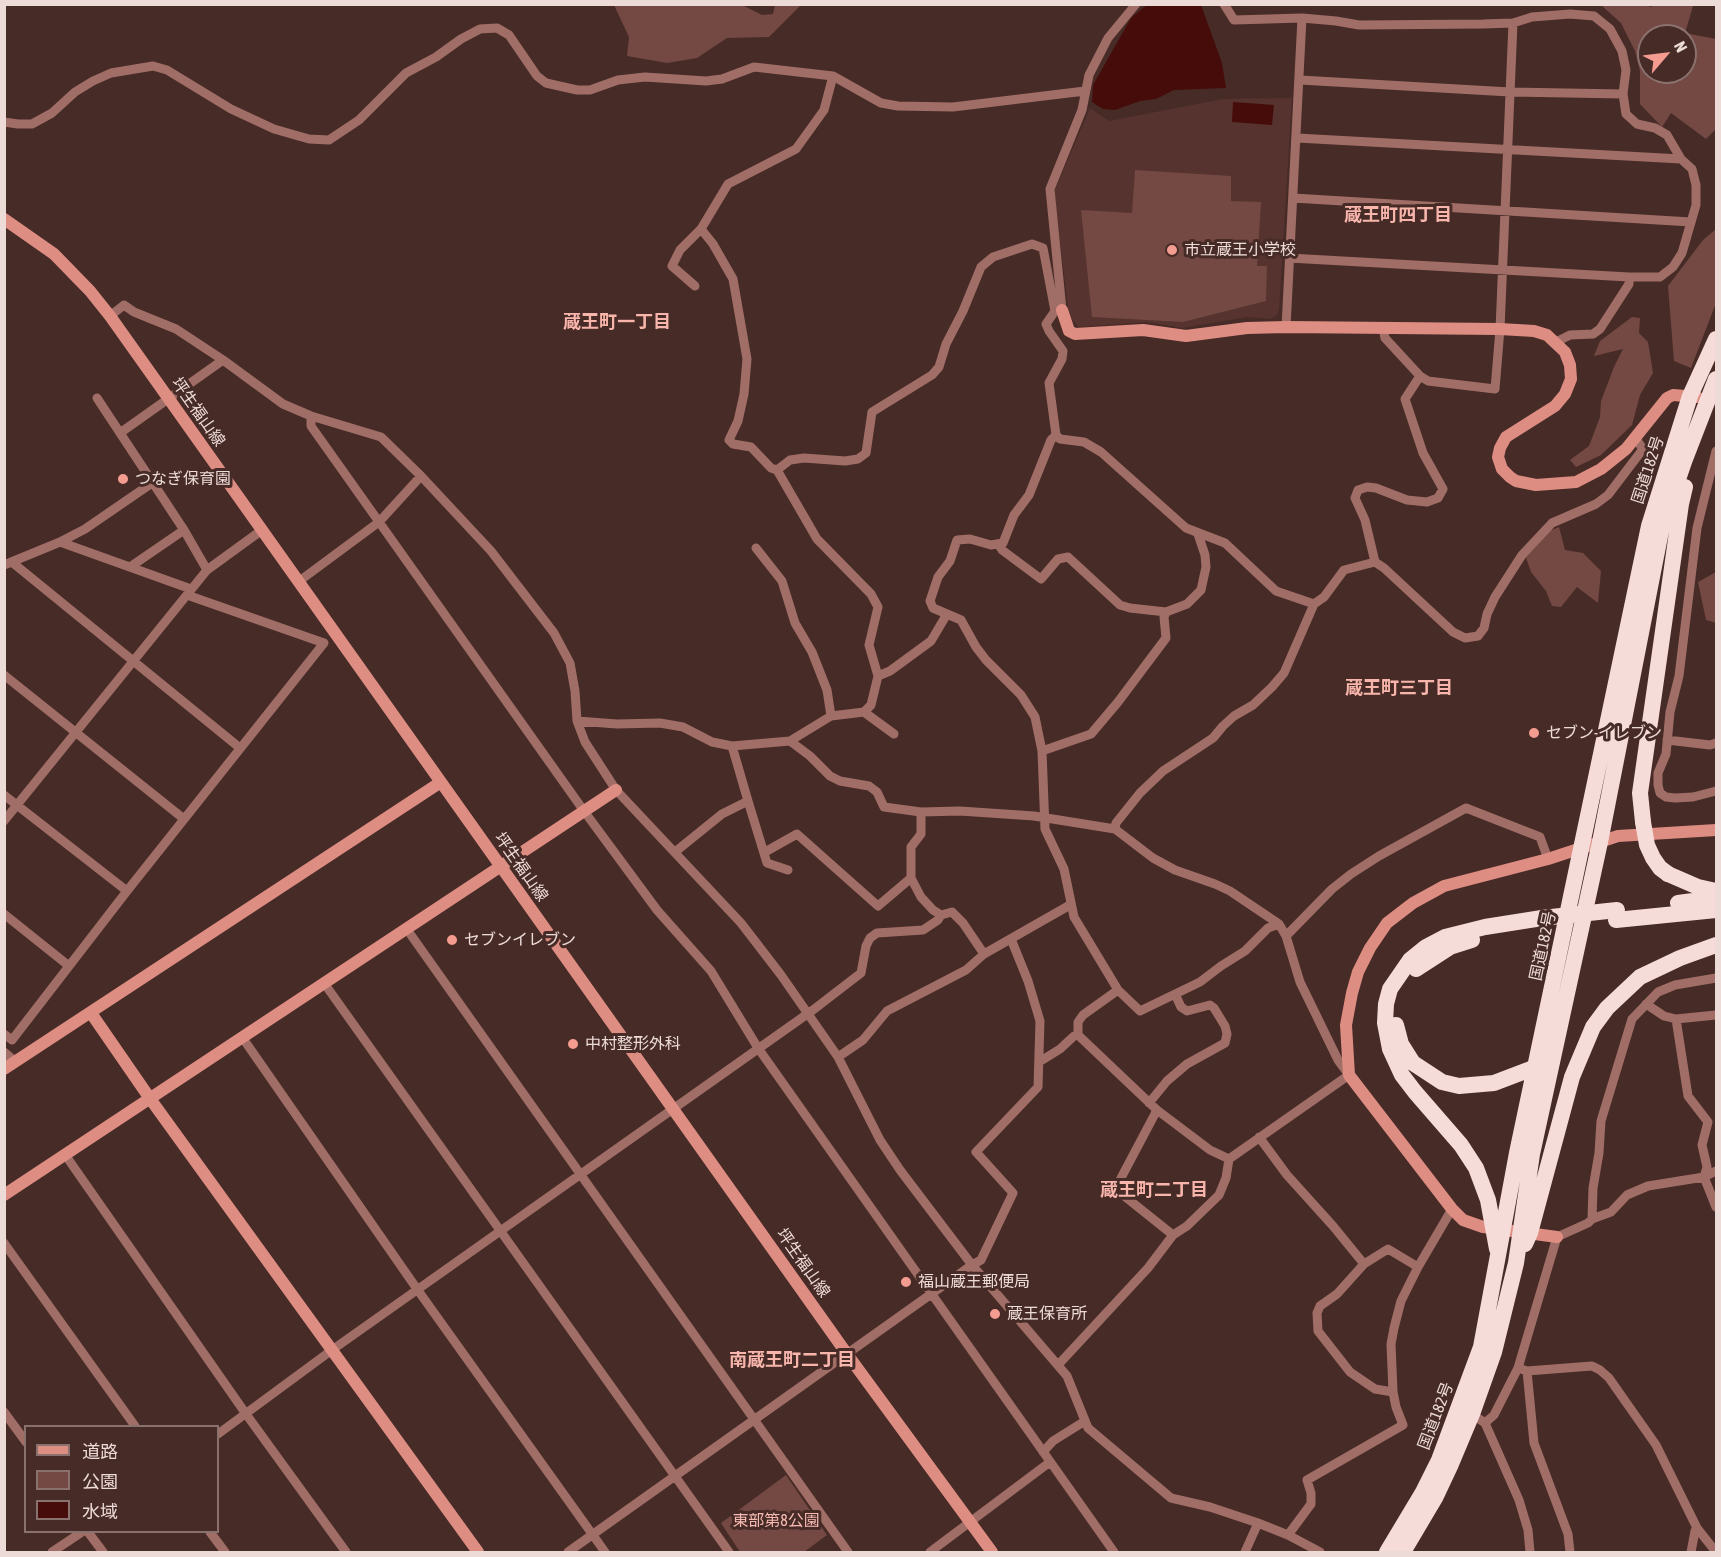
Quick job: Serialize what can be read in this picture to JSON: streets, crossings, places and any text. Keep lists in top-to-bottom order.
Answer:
{
  "streets": {
    "highway": ["国道182号"],
    "street": ["坪生福山線"]
  },
  "districts": [
    "蔵王町四丁目",
    "蔵王町一丁目",
    "蔵王町三丁目",
    "蔵王町二丁目",
    "南蔵王町二丁目"
  ],
  "parks": ["東部第8公園"],
  "places": [
    "市立蔵王小学校",
    "つなぎ保育園",
    "セブン-イレブン",
    "セブンイレブン",
    "中村整形外科",
    "福山蔵王郵便局",
    "蔵王保育所"
  ],
  "legend": ["道路", "公園", "水域"],
  "north": "top right"
}
